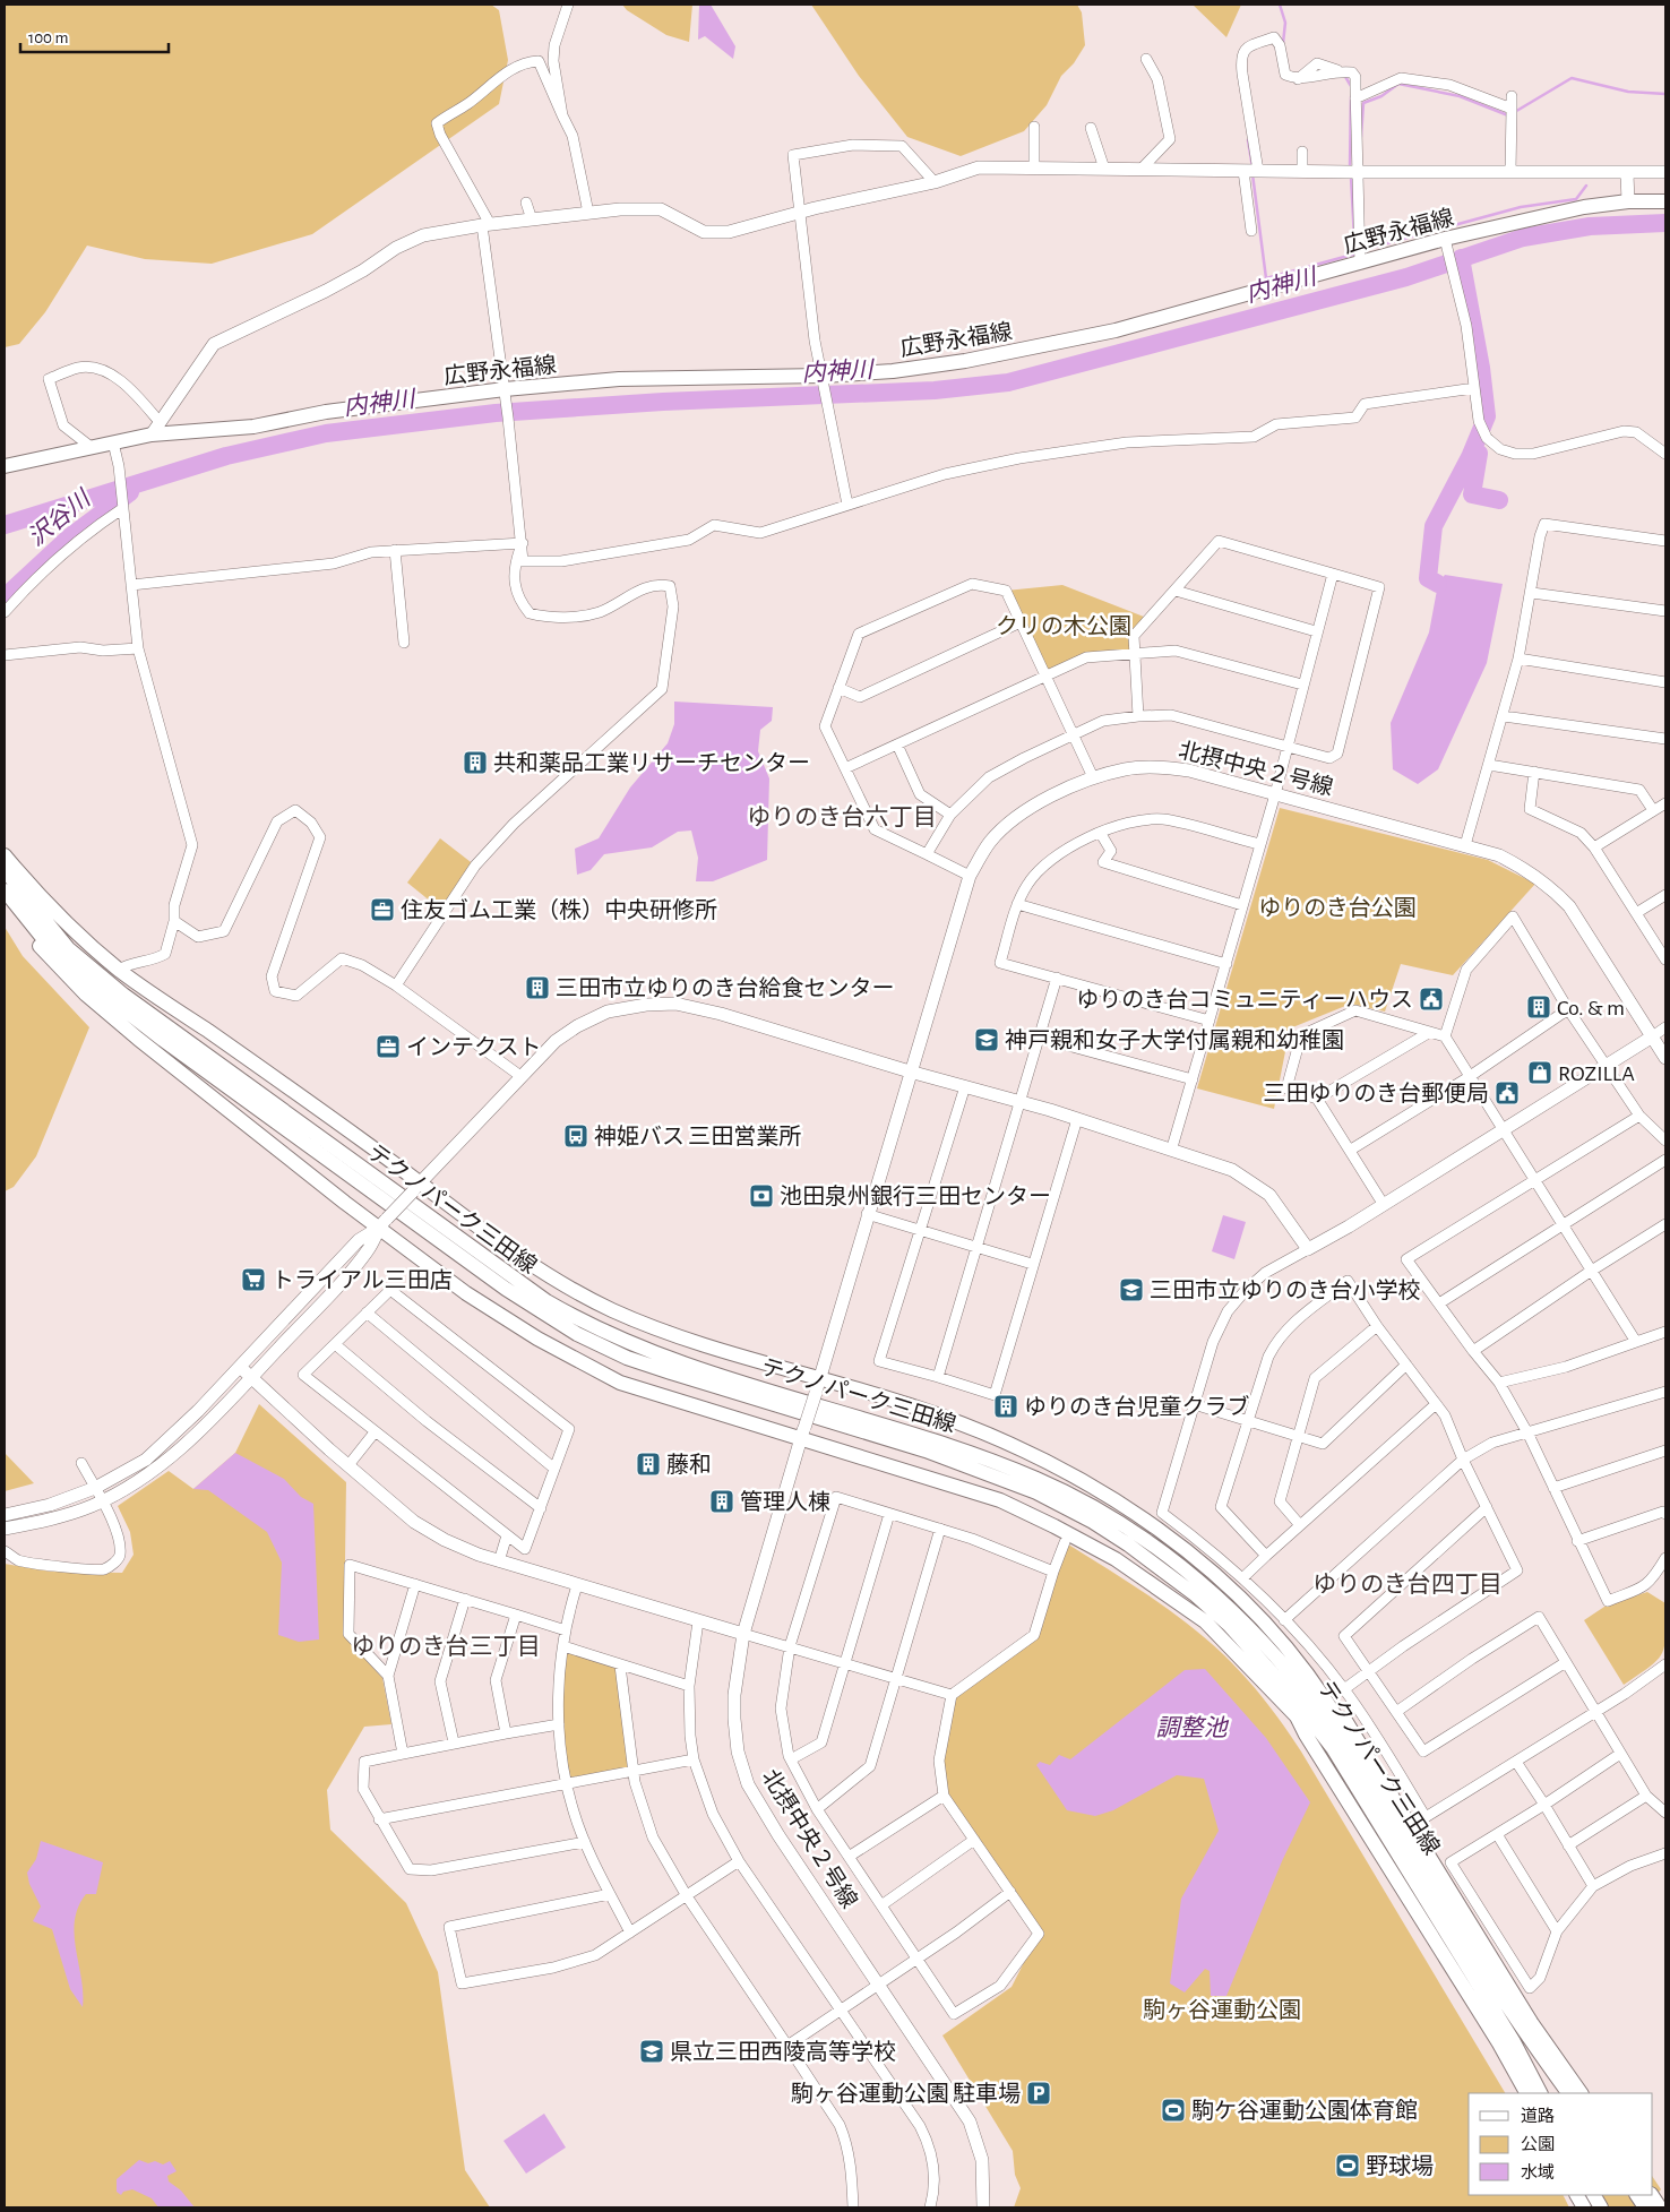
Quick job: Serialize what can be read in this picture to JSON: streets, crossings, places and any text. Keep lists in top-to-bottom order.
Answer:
{
  "streets": {
    "main road": ["広野永福線", "テクノパーク三田線"],
    "street": ["北摂中央２号線"]
  },
  "districts": ["ゆりのき台六丁目", "ゆりのき台四丁目", "ゆりのき台三丁目"],
  "water": ["内神川", "沢谷川", "調整池"],
  "parks": ["クリの木公園", "ゆりのき台公園", "駒ヶ谷運動公園"],
  "places": {
    "building": [
      "共和薬品工業リサーチセンター",
      "三田市立ゆりのき台給食センター",
      "Co. & m",
      "ゆりのき台児童クラブ",
      "藤和",
      "管理人棟"
    ],
    "office": ["住友ゴム工業（株）中央研修所", "インテクスト"],
    "public building": ["ゆりのき台コミュニティーハウス", "三田ゆりのき台郵便局"],
    "school or university": ["神戸親和女子大学付属親和幼稚園", "三田市立ゆりのき台小学校", "県立三田西陵高等学校"],
    "shop": ["ROZILLA"],
    "bus stop": ["神姫バス 三田営業所"],
    "bank": ["池田泉州銀行三田センター"],
    "supermarket": ["トライアル三田店"],
    "parking": ["駒ヶ谷運動公園 駐車場"],
    "sports": ["駒ケ谷運動公園体育館", "野球場"]
  },
  "legend": ["道路", "公園", "水域"],
  "scale_bar": "100 m"
}
